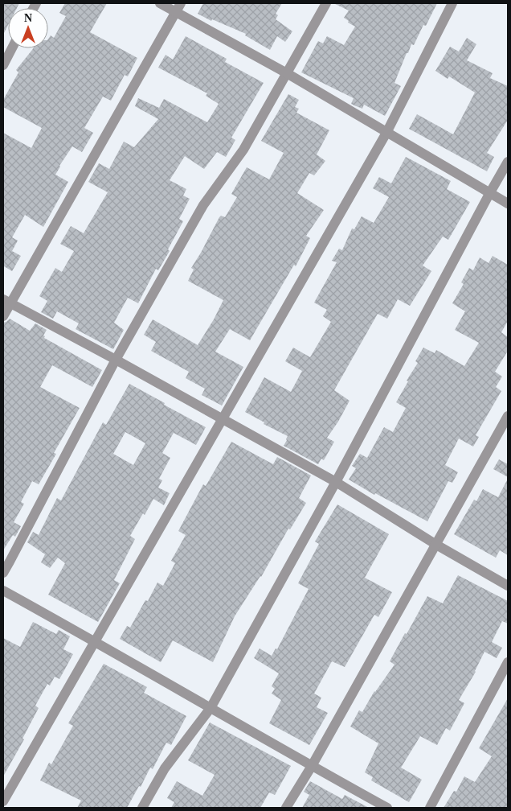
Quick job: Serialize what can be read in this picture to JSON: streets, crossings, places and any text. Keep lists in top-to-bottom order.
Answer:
{
  "north": "top"
}
